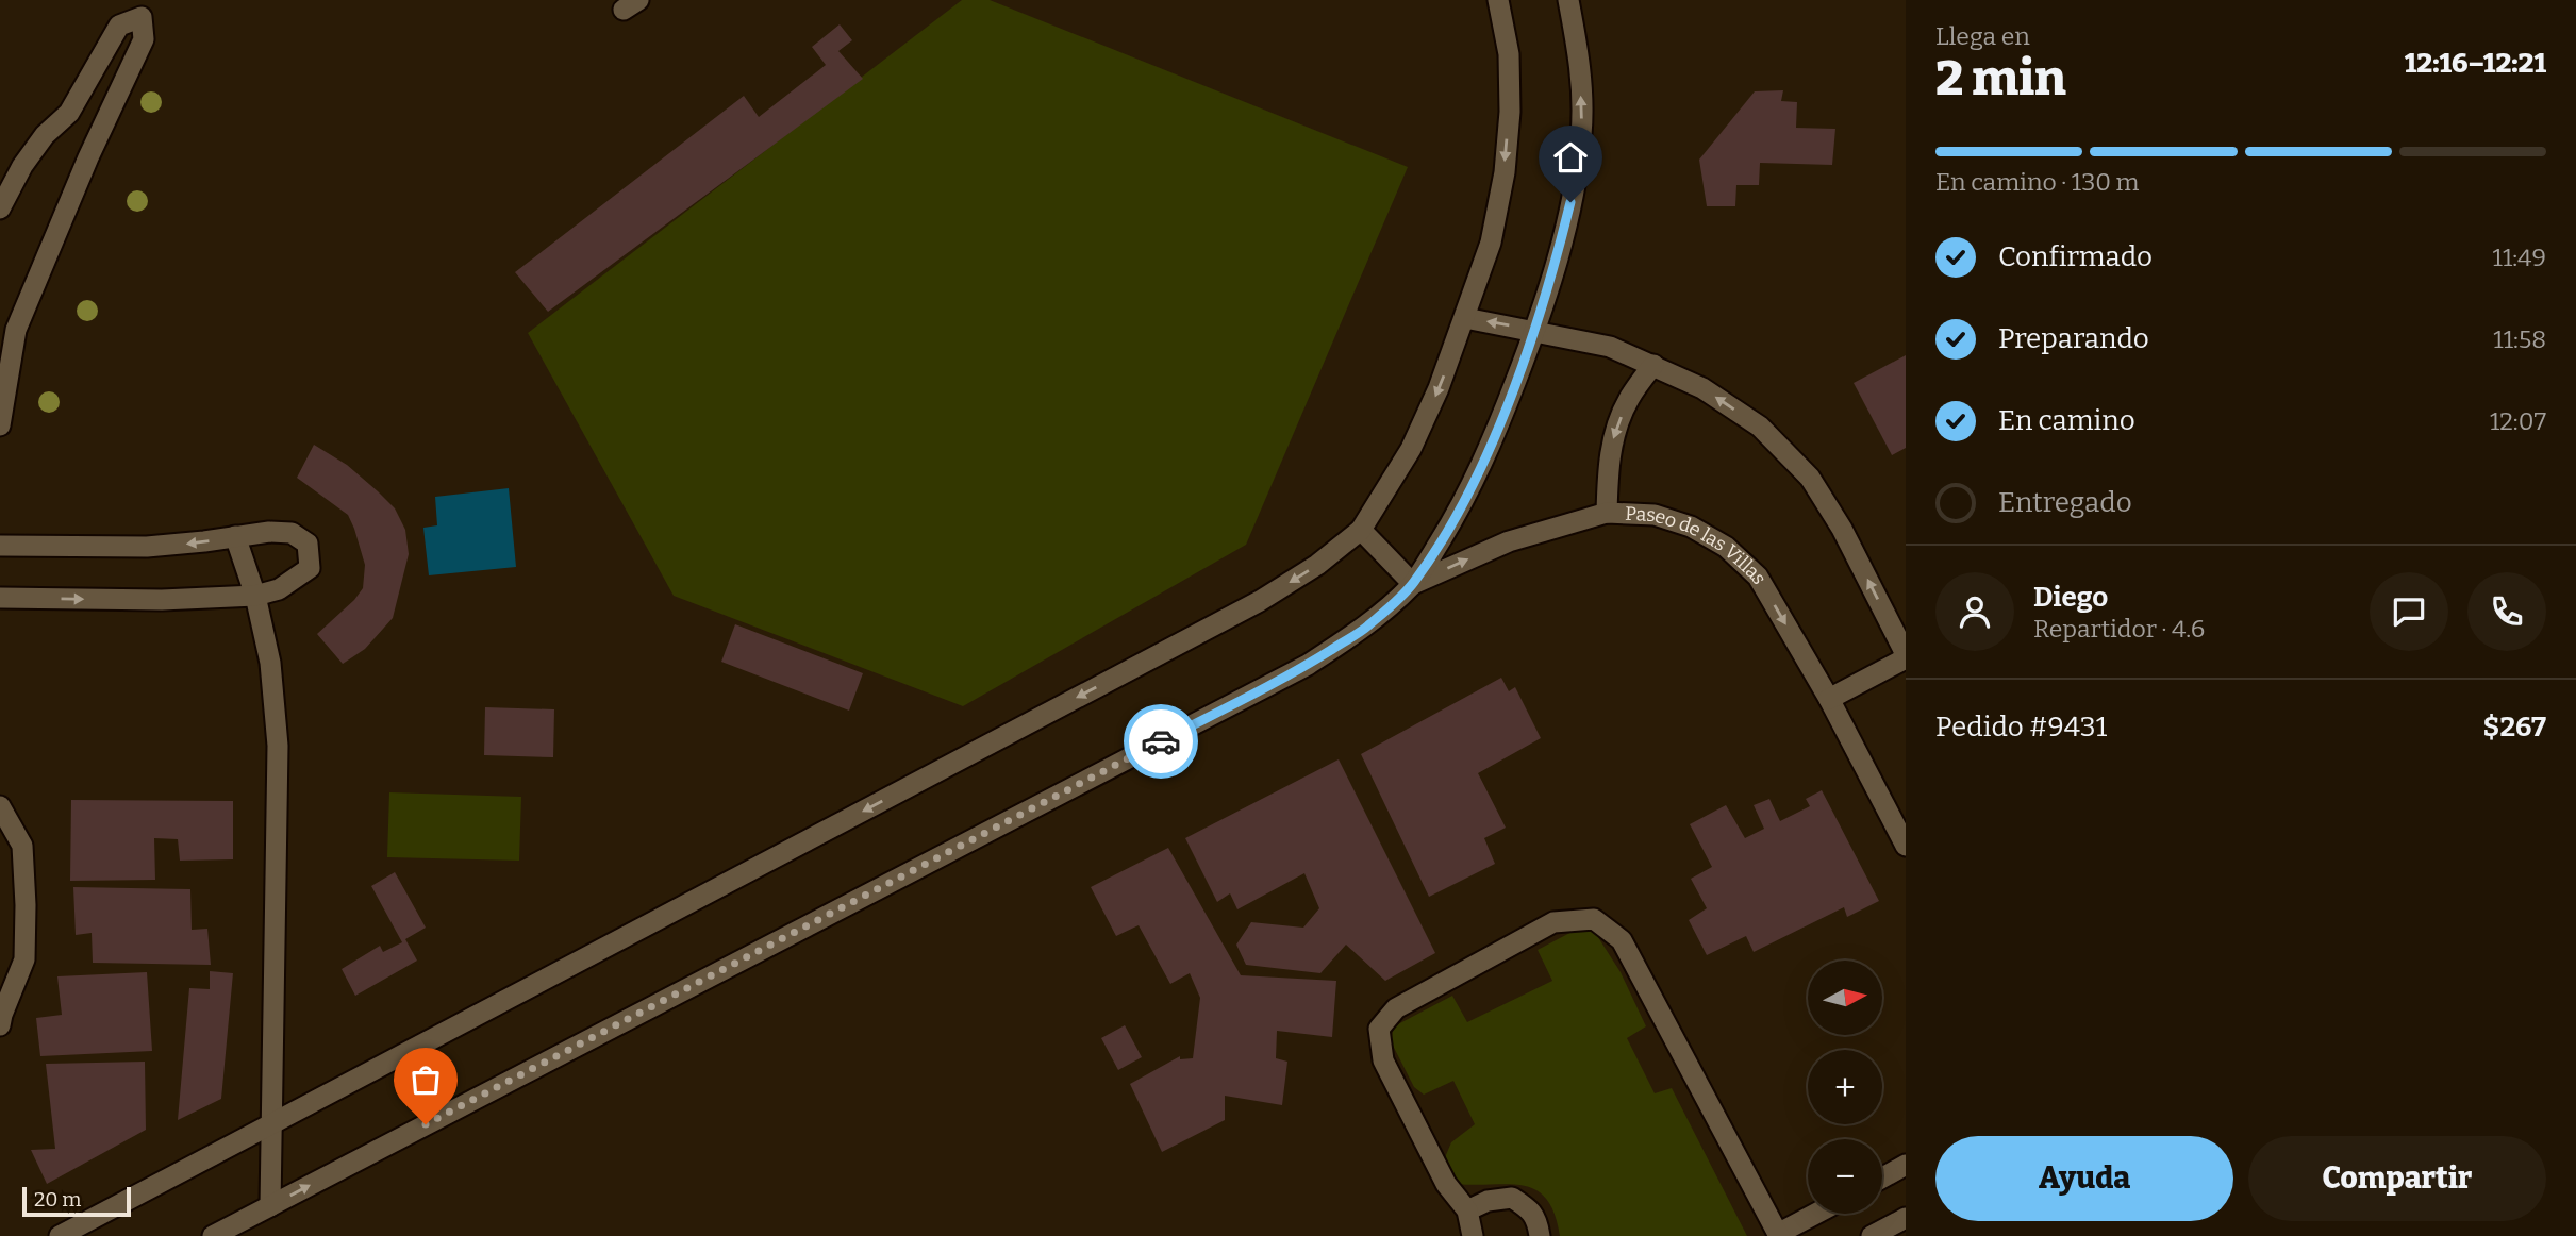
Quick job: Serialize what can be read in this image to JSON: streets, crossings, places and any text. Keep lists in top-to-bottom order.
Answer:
{
  "streets": {
    "street": ["Paseo de las Villas"]
  },
  "one_way": ["Paseo de las Villas"],
  "scale_bar": "20 m",
  "north": "right",
  "page": {
    "heading": ["2 min", "Llega en", "12:16–12:21"],
    "panel": [
      "Diego",
      "Repartidor · 4.6",
      "Pedido #9431",
      "$267"
    ],
    "bar": "En camino · 130 m",
    "list": [
      ["Confirmado", "11:49"],
      ["Preparando", "11:58"],
      ["En camino", "12:07"],
      "Entregado"
    ],
    "map_buttons": ["+", "−"],
    "buttons": ["Ayuda", "Compartir"],
    "scale": "20 m"
  }
}
